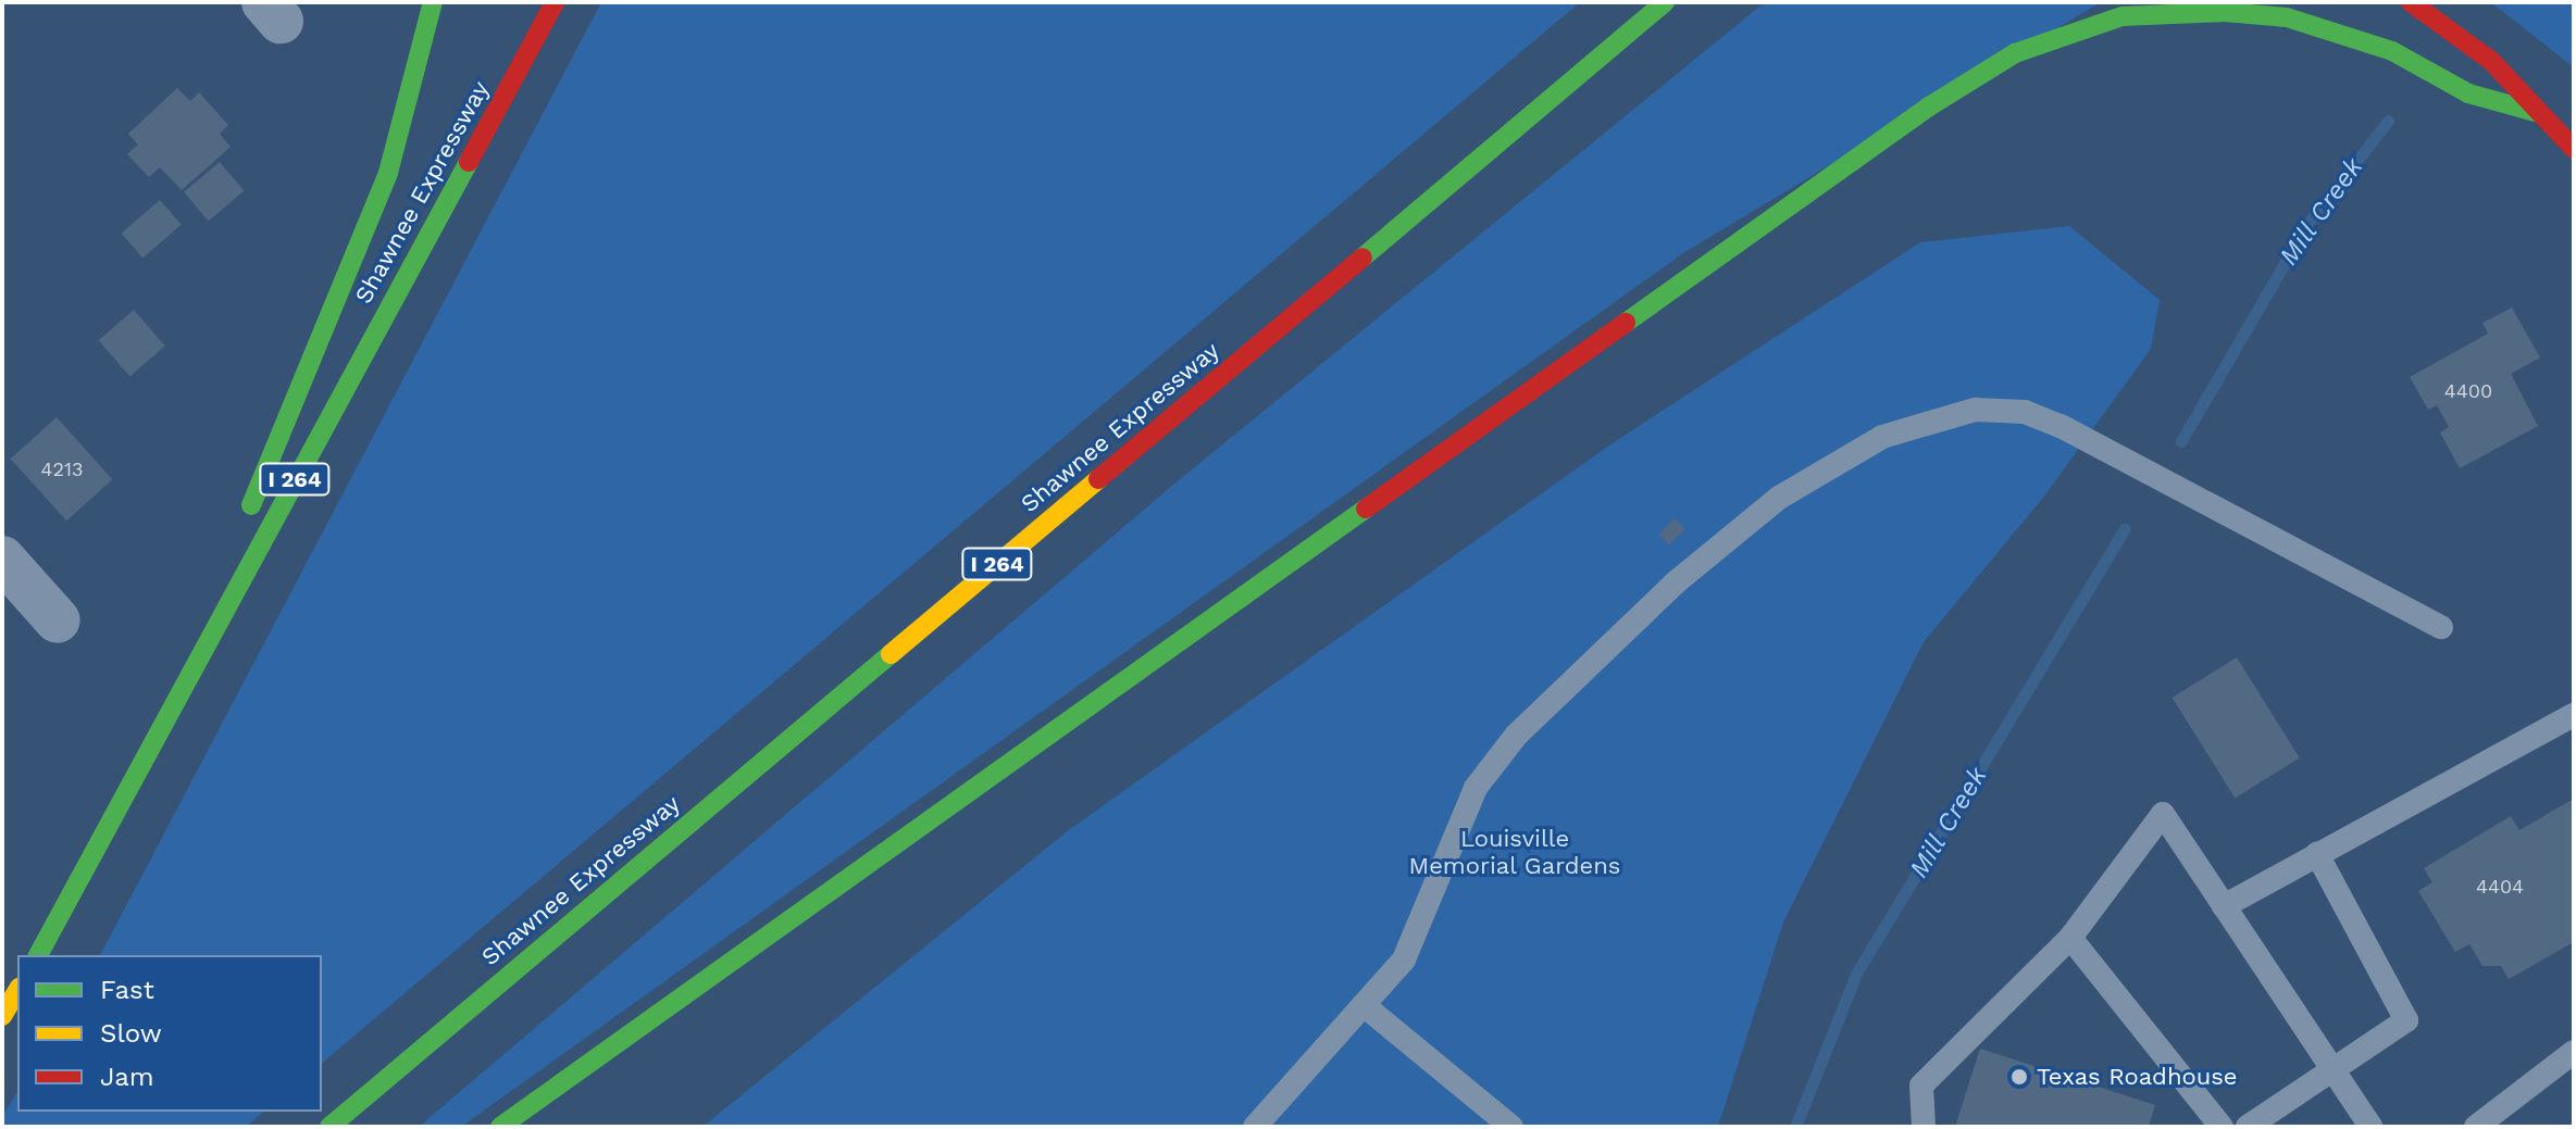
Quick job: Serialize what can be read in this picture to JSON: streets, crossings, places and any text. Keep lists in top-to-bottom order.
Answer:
{
  "streets": {
    "highway": ["Shawnee Expressway", "I 264"]
  },
  "water": ["Mill Creek"],
  "parks": ["Louisville Memorial Gardens"],
  "places": ["Texas Roadhouse"],
  "house_numbers": ["4400", "4213", "4404"],
  "legend": ["Fast", "Slow", "Jam"]
}
